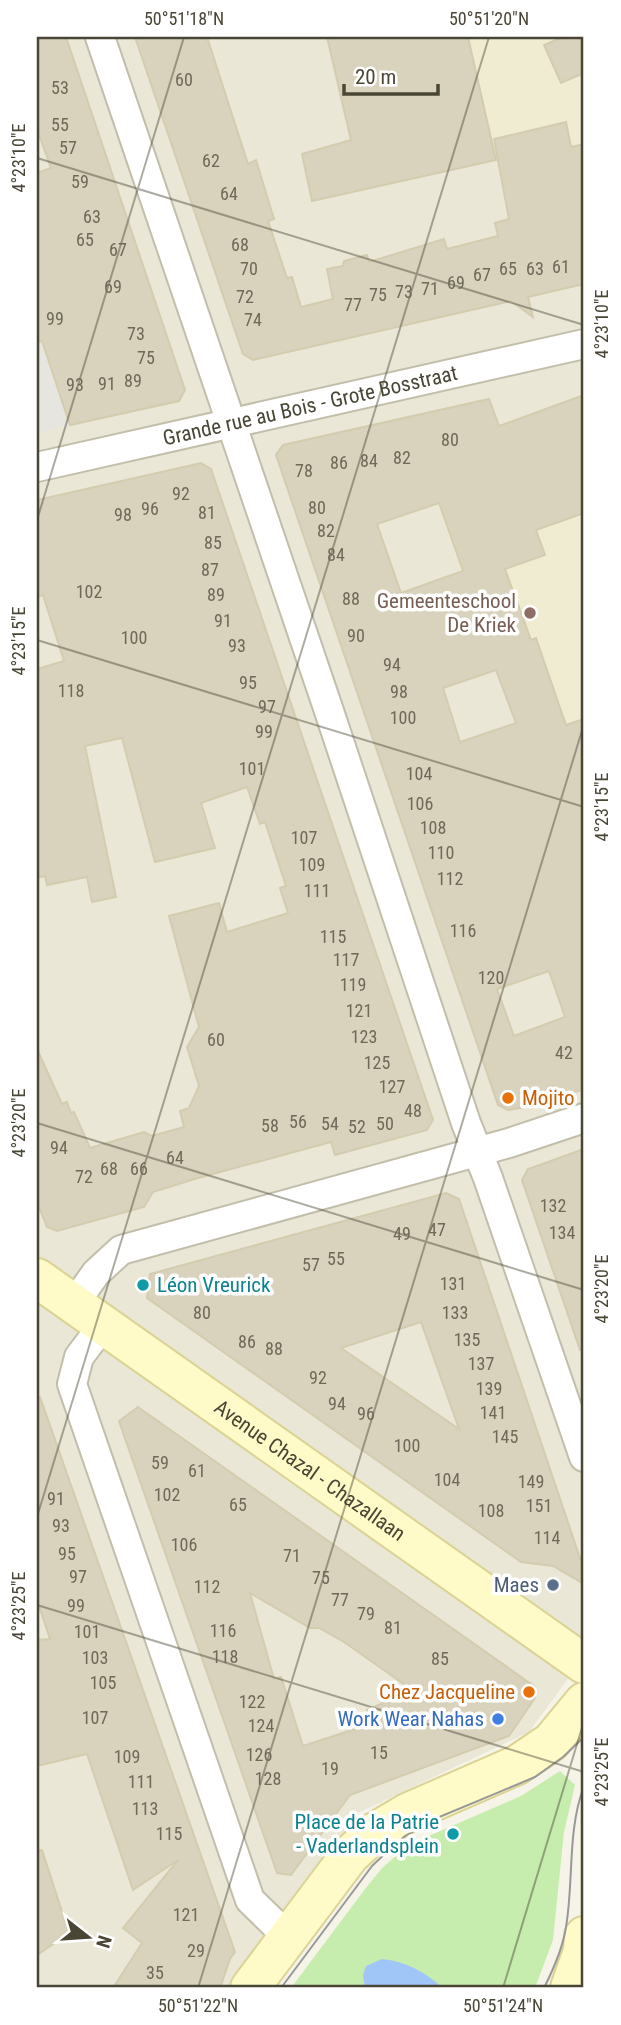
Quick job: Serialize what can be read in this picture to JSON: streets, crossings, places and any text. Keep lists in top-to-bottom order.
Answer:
{
  "streets": {
    "street": ["Grande rue au Bois - Grote Bosstraat", "Avenue Chazal - Chazallaan"]
  },
  "places": [
    "Gemeenteschool De Kriek",
    "Mojito",
    "Léon Vreurick",
    "Maes",
    "Chez Jacqueline",
    "Work Wear Nahas",
    "Place de la Patrie - Vaderlandsplein"
  ],
  "house_numbers": [
    "60",
    "53",
    "55",
    "57",
    "62",
    "59",
    "64",
    "63",
    "65",
    "68",
    "67",
    "61",
    "70",
    "65",
    "63",
    "67",
    "69",
    "69",
    "71",
    "73",
    "75",
    "72",
    "77",
    "99",
    "74",
    "73",
    "75",
    "89",
    "91",
    "93",
    "80",
    "82",
    "84",
    "86",
    "78",
    "92",
    "80",
    "96",
    "81",
    "98",
    "82",
    "85",
    "84",
    "87",
    "102",
    "89",
    "88",
    "91",
    "90",
    "100",
    "93",
    "94",
    "95",
    "118",
    "98",
    "97",
    "100",
    "99",
    "101",
    "104",
    "106",
    "108",
    "107",
    "110",
    "109",
    "112",
    "111",
    "116",
    "115",
    "117",
    "120",
    "119",
    "121",
    "123",
    "60",
    "42",
    "125",
    "127",
    "48",
    "56",
    "54",
    "50",
    "58",
    "52",
    "94",
    "64",
    "68",
    "66",
    "72",
    "132",
    "47",
    "134",
    "49",
    "55",
    "57",
    "131",
    "80",
    "133",
    "135",
    "86",
    "88",
    "137",
    "92",
    "139",
    "94",
    "141",
    "96",
    "145",
    "100",
    "59",
    "61",
    "104",
    "149",
    "102",
    "91",
    "65",
    "151",
    "108",
    "93",
    "114",
    "106",
    "95",
    "71",
    "97",
    "75",
    "112",
    "77",
    "99",
    "79",
    "81",
    "116",
    "101",
    "118",
    "103",
    "85",
    "105",
    "122",
    "107",
    "124",
    "15",
    "126",
    "109",
    "19",
    "128",
    "111",
    "113",
    "115",
    "121",
    "29",
    "35"
  ],
  "scale_bar": "20 m",
  "north": "right",
  "coordinates": [
    "50°51'18\"N",
    "50°51'20\"N",
    "4°23'10\"E",
    "4°23'15\"E",
    "4°23'20\"E",
    "4°23'25\"E",
    "50°51'22\"N",
    "50°51'24\"N"
  ]
}
